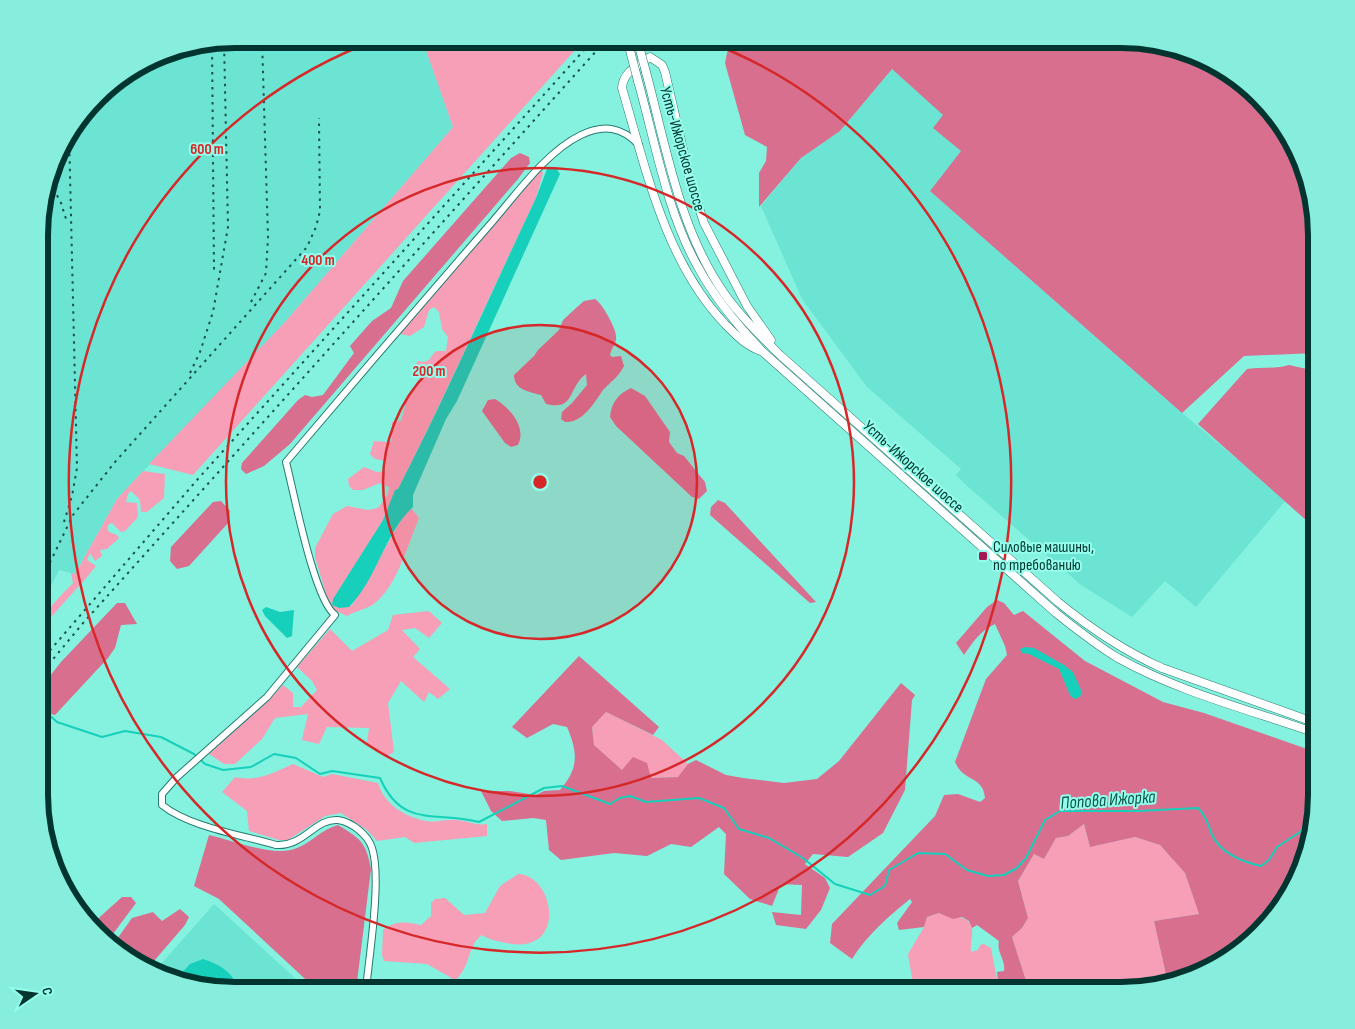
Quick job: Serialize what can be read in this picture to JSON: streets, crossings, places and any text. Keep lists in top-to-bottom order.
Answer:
{
  "streets": {
    "street": ["Усть-Ижорское шоссе"]
  },
  "water": ["Попова Ижорка"],
  "places": {
    "transit": ["Силовые машины, по требованию"]
  },
  "north": "right",
  "rings": ["600 m", "400 m", "200 m"]
}
